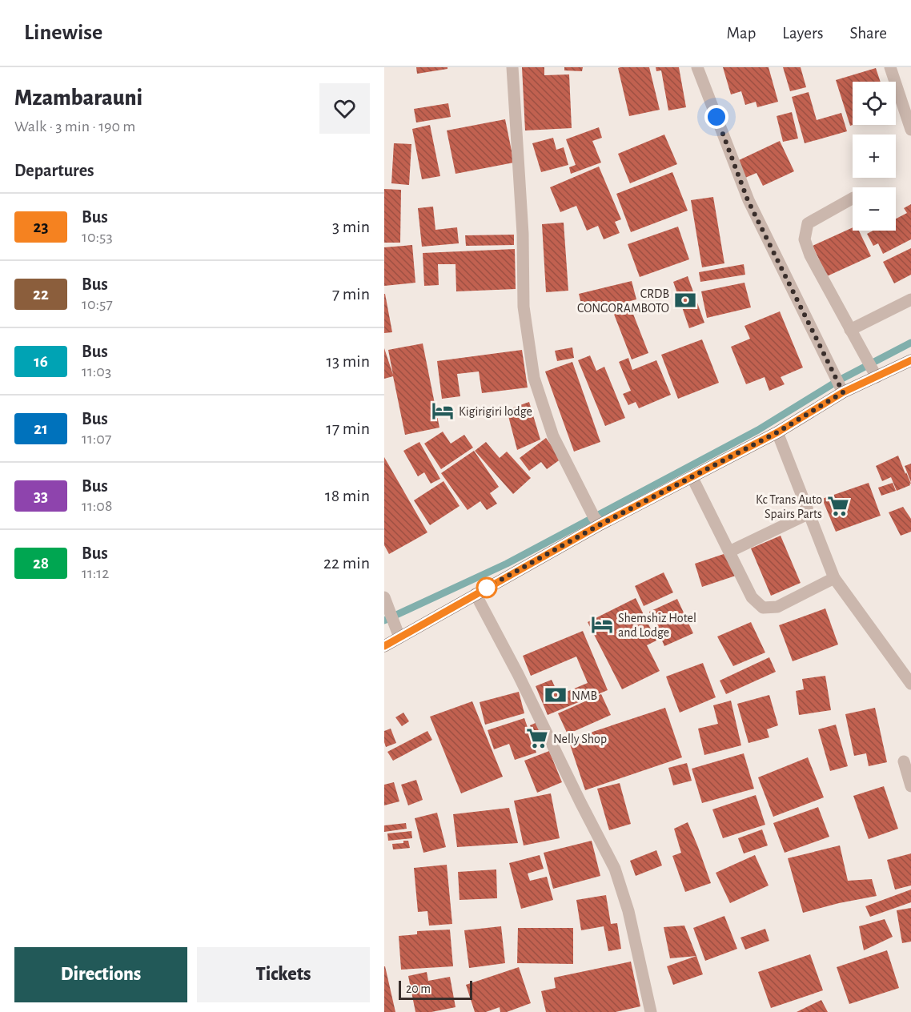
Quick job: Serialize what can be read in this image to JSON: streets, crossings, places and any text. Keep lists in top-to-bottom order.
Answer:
{
  "places": {
    "bank": ["CRDB CONGORAMBOTO", "NMB"],
    "hotel": ["Kigirigiri lodge", "Shemshiz Hotel and Lodge"],
    "supermarket": ["Kc Trans Auto Spairs Parts", "Nelly Shop"]
  },
  "lines": ["bus line 23"],
  "scale_bar": "20 m",
  "page": {
    "header": "Linewise",
    "nav": ["Map", "Layers", "Share"],
    "heading": [
      ["Mzambarauni", "Walk · 3 min · 190 m"],
      "Departures"
    ],
    "map_buttons": ["+", "−"],
    "list": [
      {
        "mark": "23",
        "name": "Bus",
        "note": "10:53",
        "value": "3 min"
      },
      {
        "mark": "22",
        "name": "Bus",
        "note": "10:57",
        "value": "7 min"
      },
      {
        "mark": "16",
        "name": "Bus",
        "note": "11:03",
        "value": "13 min"
      },
      {
        "mark": "21",
        "name": "Bus",
        "note": "11:07",
        "value": "17 min"
      },
      {
        "mark": "33",
        "name": "Bus",
        "note": "11:08",
        "value": "18 min"
      },
      {
        "mark": "28",
        "name": "Bus",
        "note": "11:12",
        "value": "22 min"
      }
    ],
    "buttons": ["Directions", "Tickets"],
    "scale": "20 m"
  }
}
